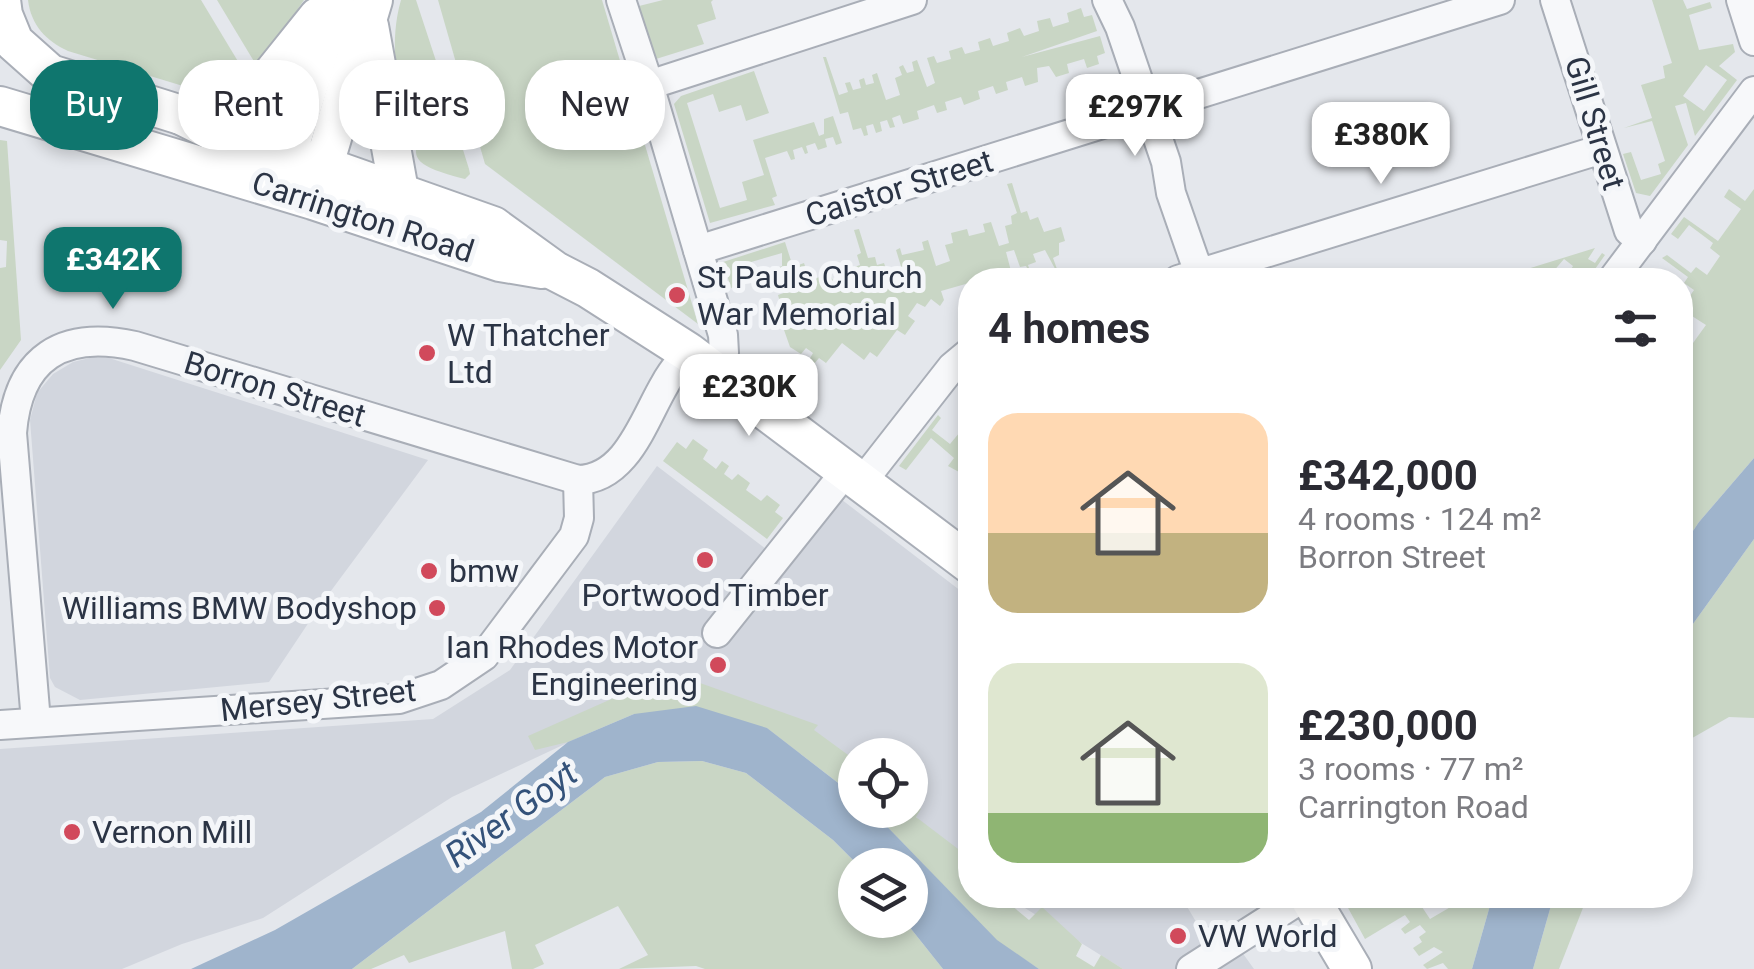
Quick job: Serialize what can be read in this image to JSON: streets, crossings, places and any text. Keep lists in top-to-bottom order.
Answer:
{
  "streets": {
    "main road": ["Carrington Road"],
    "street": [
      "Gill Street",
      "Caistor Street",
      "Borron Street",
      "Mersey Street"
    ]
  },
  "crossings": [
    ["Borron Street", "Mersey Street"]
  ],
  "water": ["River Goyt"],
  "places": [
    "St Pauls Church War Memorial",
    "W Thatcher Ltd",
    "Portwood Timber",
    "bmw",
    "Williams BMW Bodyshop",
    "Ian Rhodes Motor Engineering",
    "Vernon Mill",
    "VW World"
  ],
  "page": {
    "chip": [
      "Buy",
      "Rent",
      "Filters",
      "New"
    ],
    "price": [
      "£297K",
      "£380K",
      "£342K",
      "£230K"
    ],
    "heading": "4 homes",
    "list": [
      {
        "name": "£342,000",
        "note": "4 rooms · 124 m² · Borron Street"
      },
      {
        "name": "£230,000",
        "note": "3 rooms · 77 m² · Carrington Road"
      }
    ]
  }
}
